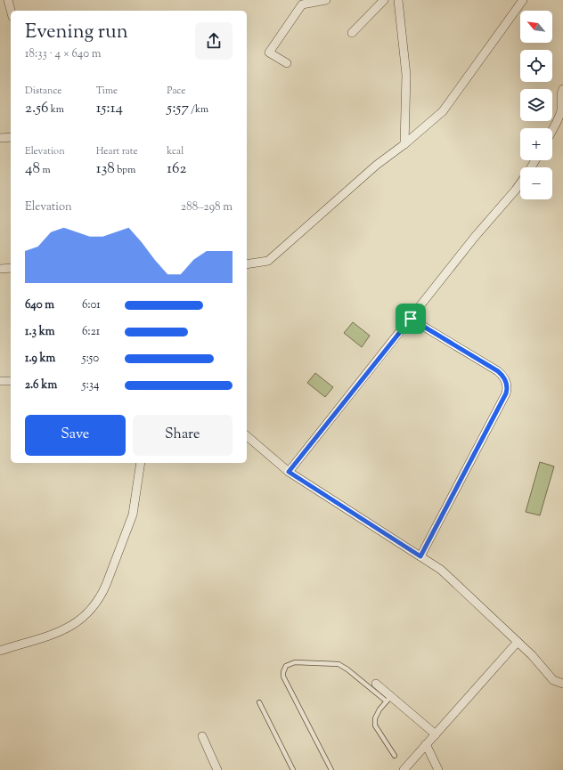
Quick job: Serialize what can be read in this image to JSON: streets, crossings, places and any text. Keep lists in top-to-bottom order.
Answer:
{
  "north": "top left",
  "page": {
    "map_buttons": ["+", "−"],
    "heading": ["Evening run", "18:33 · 4 × 640 m"],
    "stats": [
      ["Distance", "2.56 km"],
      ["Time", "15:14"],
      ["Pace", "5:57 /km"],
      ["Elevation", "48 m"],
      ["Heart rate", "138 bpm"],
      ["kcal", "162"]
    ],
    "chart": ["Elevation", "288–298 m"],
    "list": [
      {
        "name": "640 m",
        "note": "6:01"
      },
      {
        "name": "1.3 km",
        "note": "6:21"
      },
      {
        "name": "1.9 km",
        "note": "5:50"
      },
      {
        "name": "2.6 km",
        "note": "5:34"
      }
    ],
    "buttons": ["Save", "Share"]
  }
}
